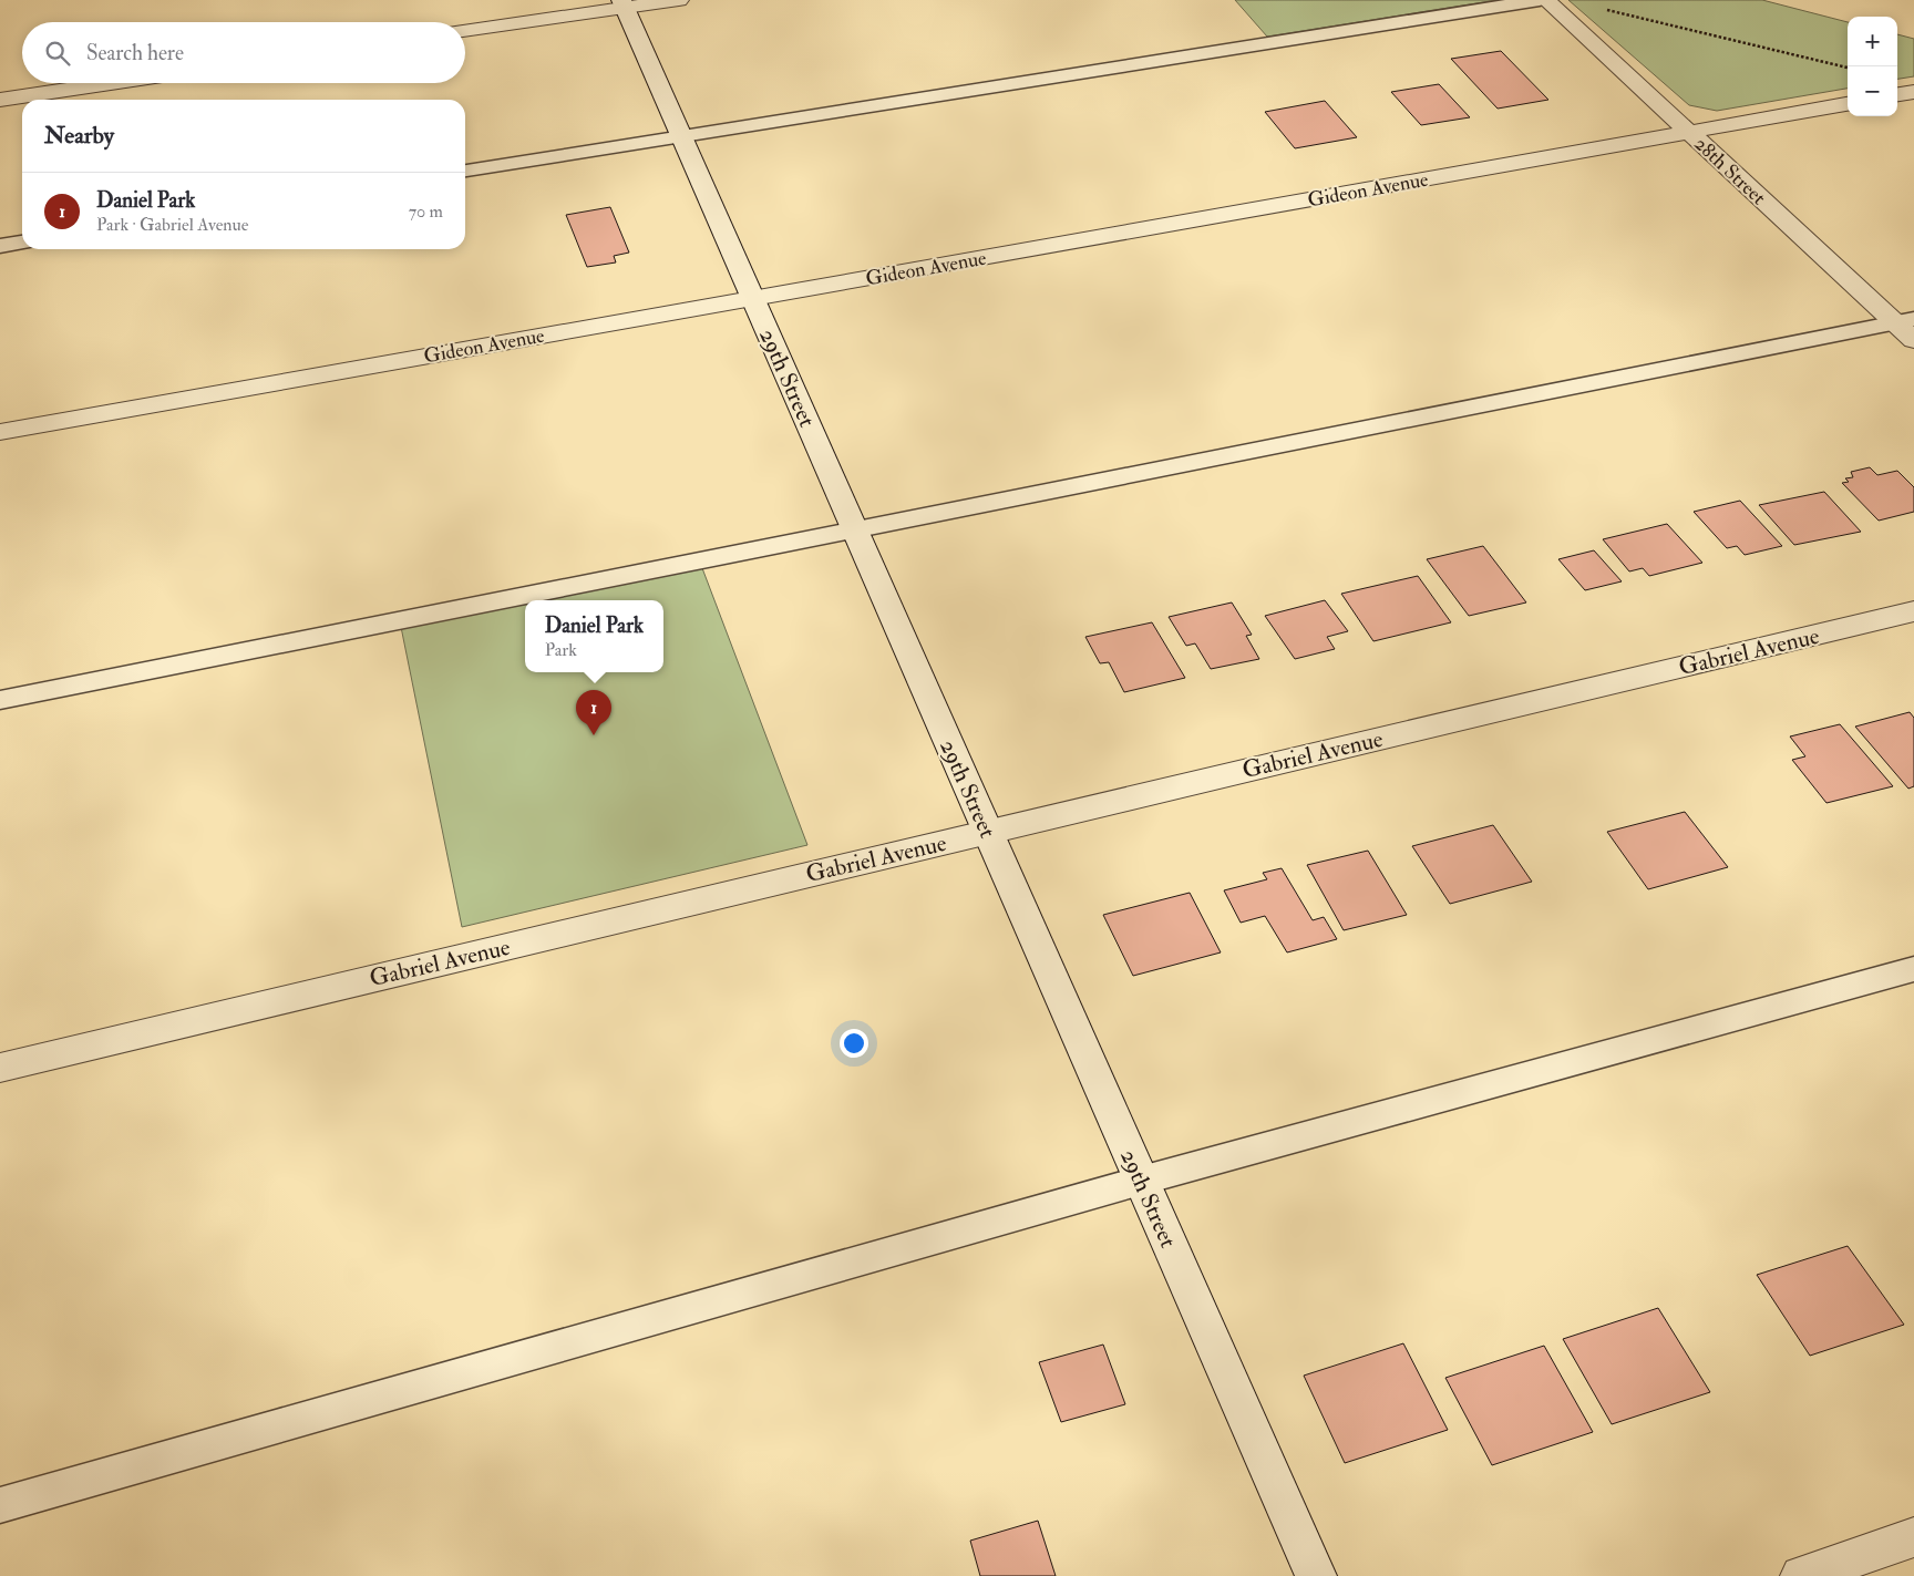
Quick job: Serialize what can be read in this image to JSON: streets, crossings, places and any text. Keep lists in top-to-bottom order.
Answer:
{
  "streets": {
    "street": [
      "28th Street",
      "Gideon Avenue",
      "29th Street",
      "Gabriel Avenue"
    ]
  },
  "crossings": [
    ["28th Street", "Gideon Avenue"],
    ["Gideon Avenue", "29th Street"],
    ["29th Street", "Gabriel Avenue"]
  ],
  "page": {
    "map_buttons": ["+", "−"],
    "search": "Search here",
    "heading": "Nearby",
    "list": [
      {
        "mark": "1",
        "name": "Daniel Park",
        "note": "Park · Gabriel Avenue",
        "value": "70 m"
      }
    ],
    "popup": ["Daniel Park", "Park"],
    "pins": "1"
  }
}
